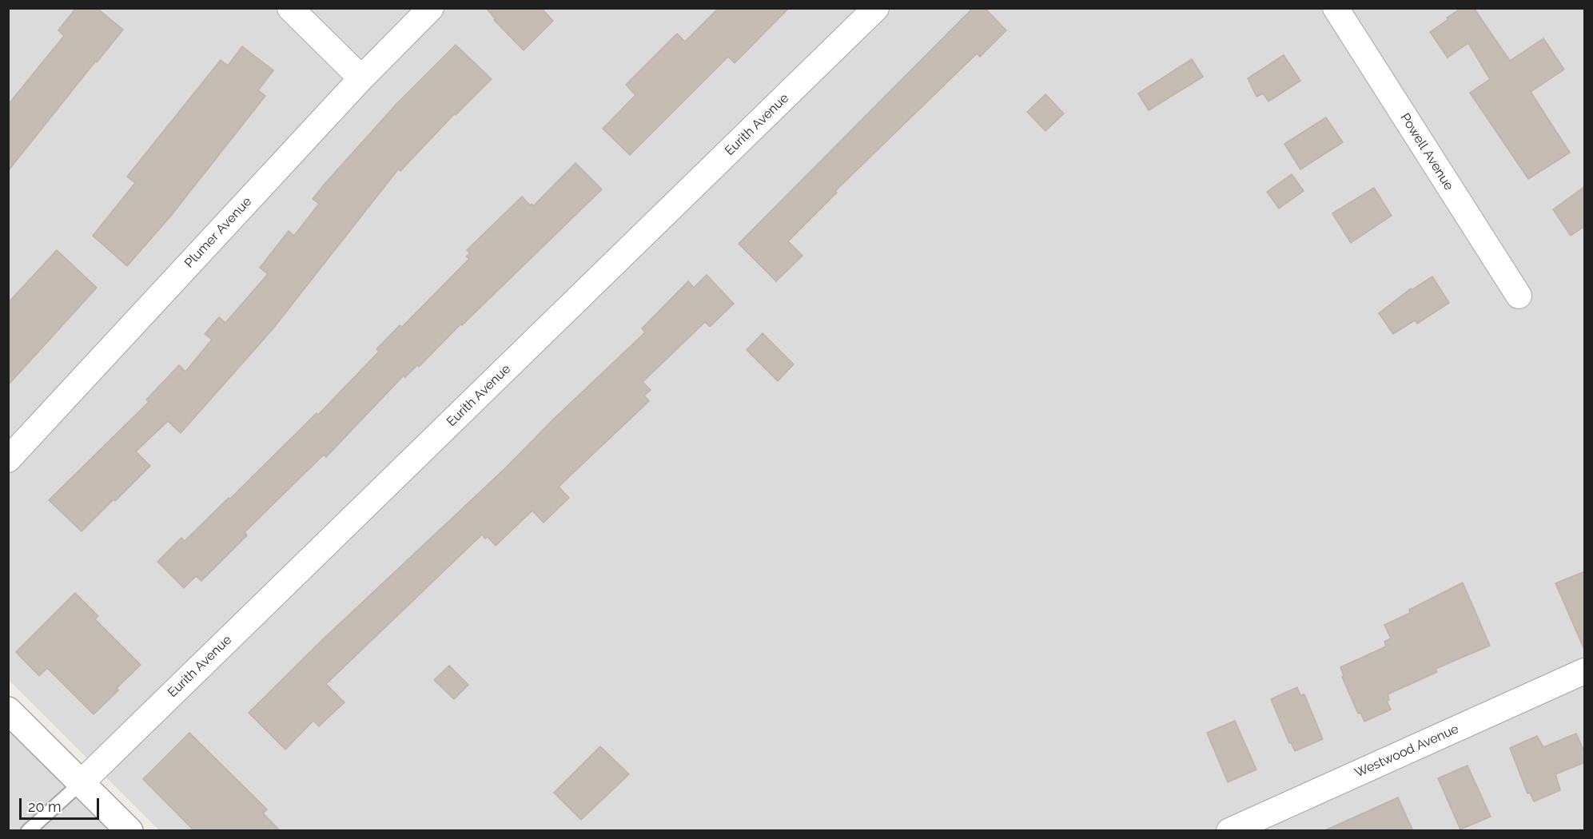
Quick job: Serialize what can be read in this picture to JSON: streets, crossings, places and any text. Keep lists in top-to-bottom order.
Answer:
{
  "streets": {
    "street": [
      "Eurith Avenue",
      "Powell Avenue",
      "Plumer Avenue",
      "Westwood Avenue"
    ]
  },
  "scale_bar": "20 m"
}
